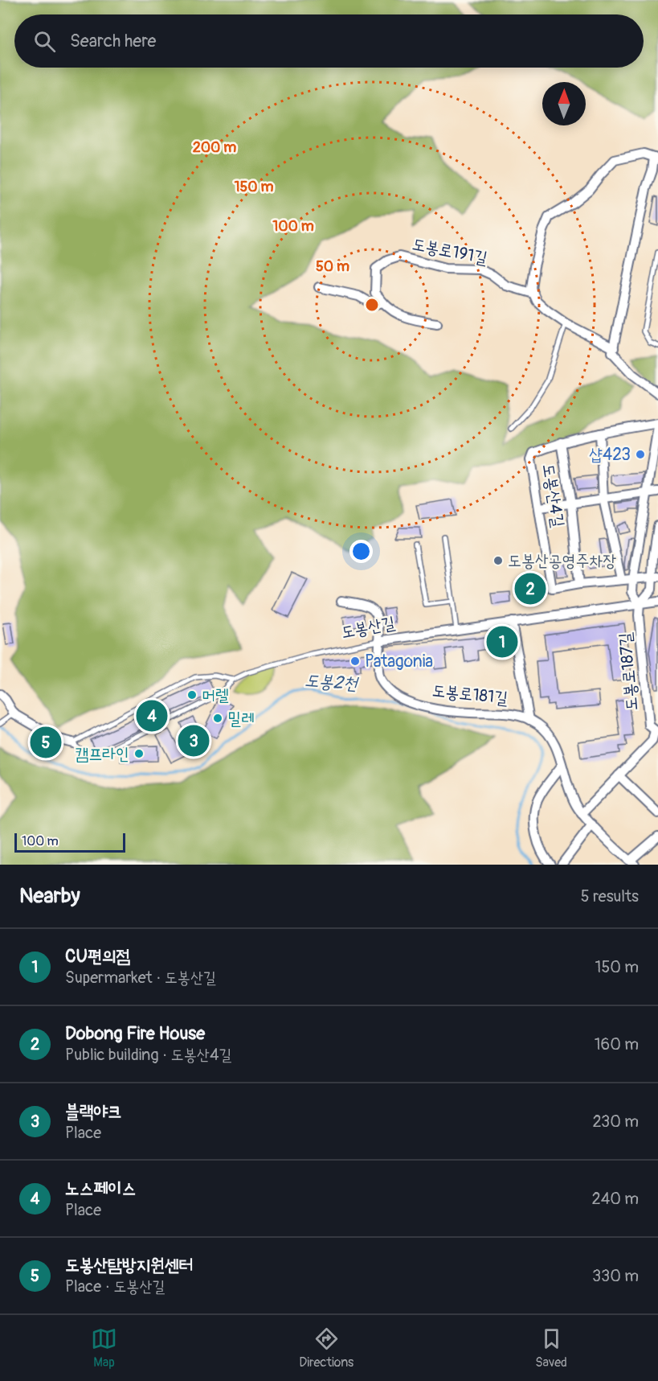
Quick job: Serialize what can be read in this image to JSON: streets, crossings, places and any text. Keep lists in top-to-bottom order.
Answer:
{
  "streets": {
    "street": [
      "도봉로191길",
      "도봉산4길",
      "도봉산길",
      "도봉로187길",
      "도봉로181길"
    ]
  },
  "crossings": [
    ["도봉산4길", "도봉산길"],
    ["도봉산4길", "도봉로187길"],
    ["도봉산길", "도봉로187길"],
    ["도봉산길", "도봉로181길"]
  ],
  "water": ["도봉2천"],
  "places": [
    "샵423",
    "도봉산공영주차장",
    "Patagonia",
    "머렐",
    "밀레",
    "캠프라인"
  ],
  "scale_bar": "100 m",
  "north": "top",
  "page": {
    "search": "Search here",
    "pins": [
      "2",
      "1",
      "4",
      "3",
      "5"
    ],
    "scale": "100 m",
    "heading": ["Nearby", "5 results"],
    "list": [
      {
        "mark": "1",
        "name": "CU편의점",
        "note": "Supermarket · 도봉산길",
        "value": "150 m"
      },
      {
        "mark": "2",
        "name": "Dobong Fire House",
        "note": "Public building · 도봉산4길",
        "value": "160 m"
      },
      {
        "mark": "3",
        "name": "블랙야크",
        "note": "Place",
        "value": "230 m"
      },
      {
        "mark": "4",
        "name": "노스페이스",
        "note": "Place",
        "value": "240 m"
      },
      {
        "mark": "5",
        "name": "도봉산탐방지원센터",
        "note": "Place · 도봉산길",
        "value": "330 m"
      }
    ],
    "nav": ["Map", "Directions", "Saved"]
  },
  "rings": [
    "200 m",
    "150 m",
    "100 m",
    "50 m"
  ]
}
